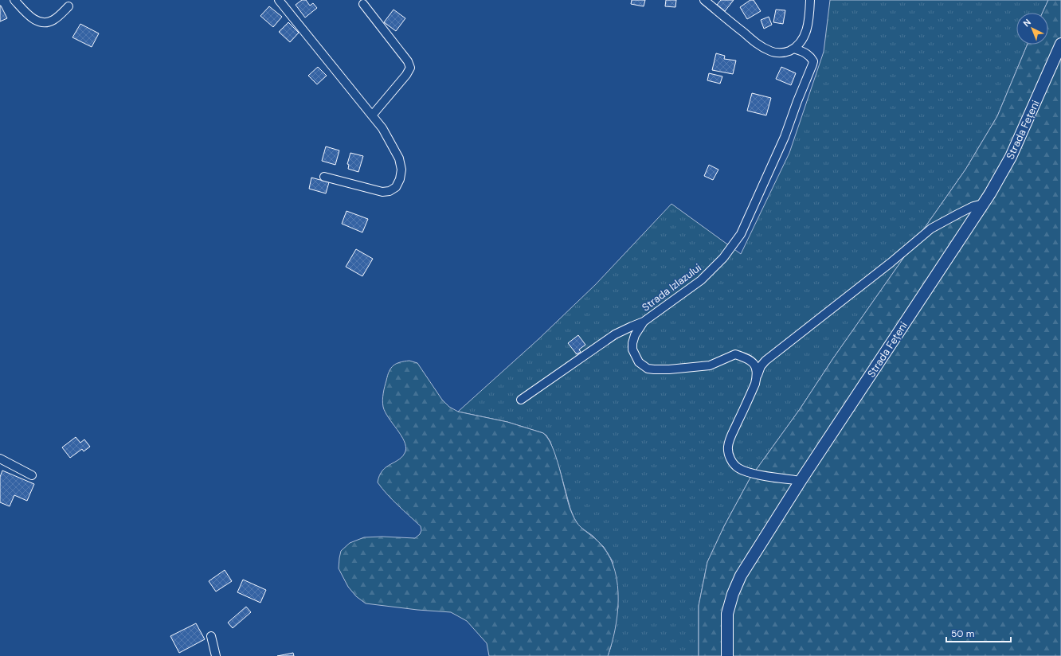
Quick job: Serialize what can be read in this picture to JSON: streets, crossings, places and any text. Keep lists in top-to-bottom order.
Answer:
{
  "streets": {
    "street": ["Strada Fețeni", "Strada Izlazului"]
  },
  "scale_bar": "50 m",
  "north": "top left"
}
